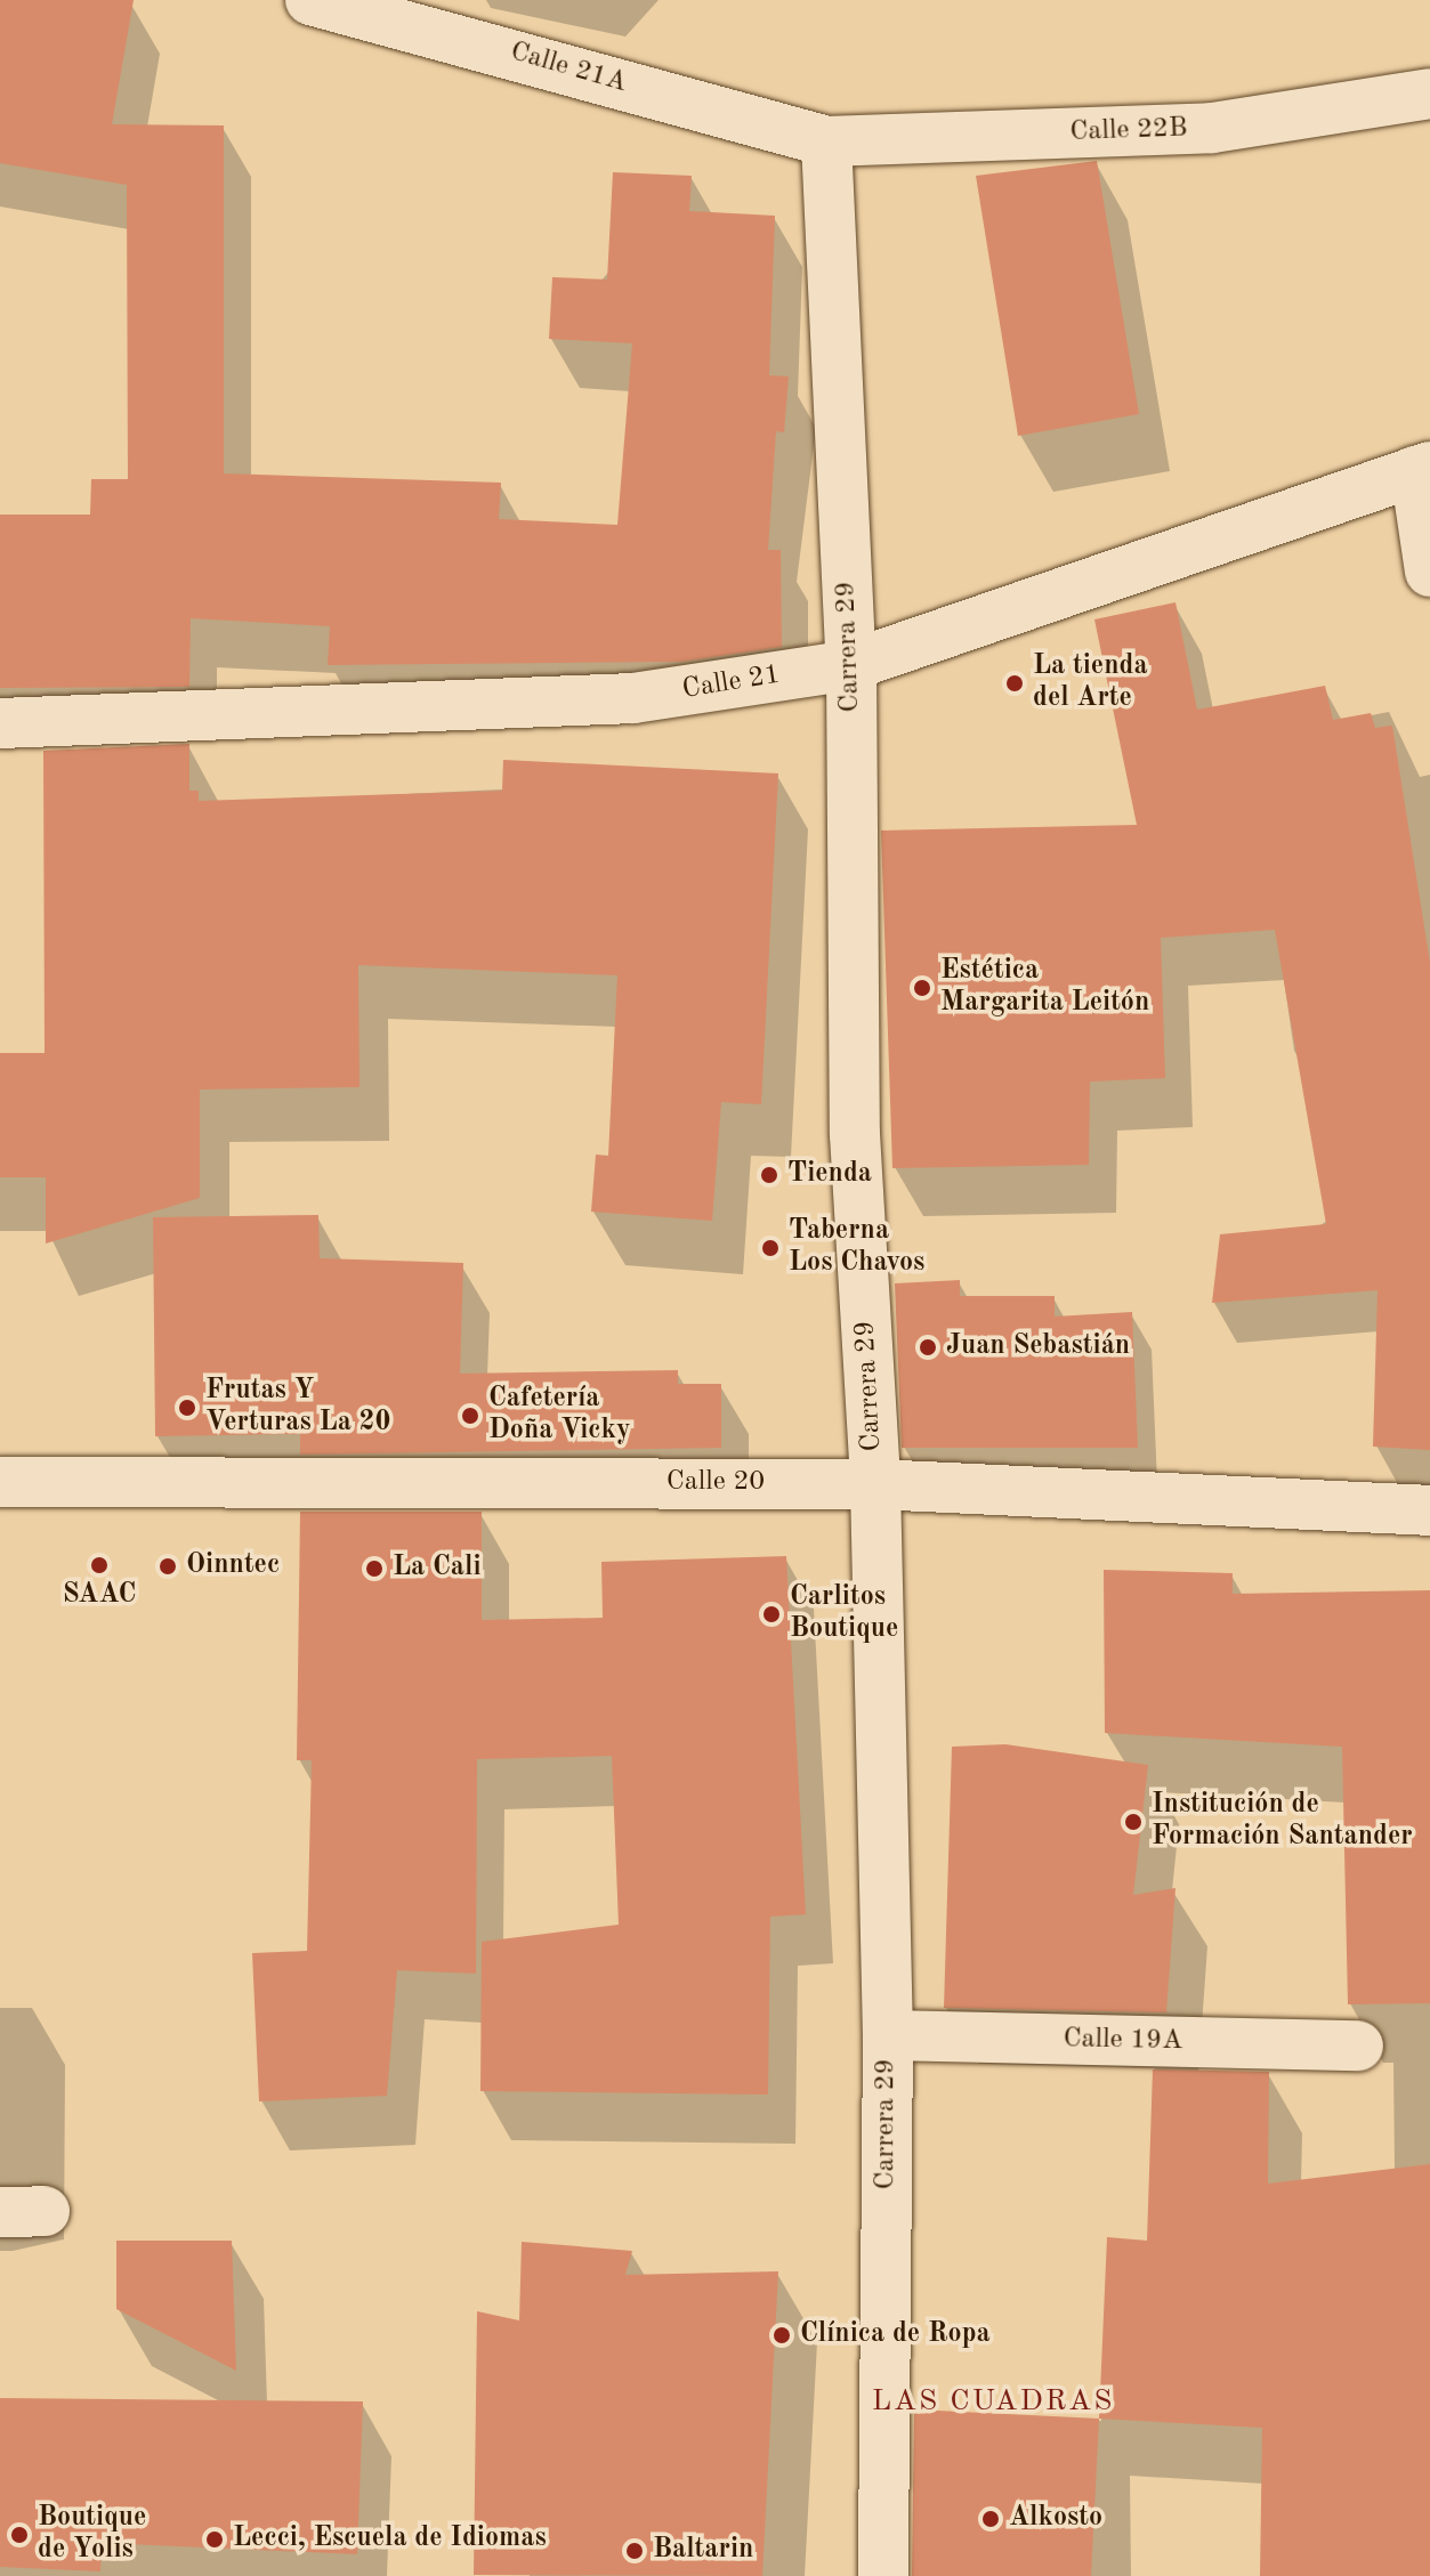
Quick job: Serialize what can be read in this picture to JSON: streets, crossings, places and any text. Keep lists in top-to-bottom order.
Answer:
{
  "streets": {
    "street": [
      "Calle 21A",
      "Calle 22B",
      "Carrera 29",
      "Calle 21",
      "Calle 20",
      "Calle 19A"
    ]
  },
  "crossings": [
    ["Calle 21A", "Calle 22B"],
    ["Calle 21A", "Carrera 29"],
    ["Calle 22B", "Carrera 29"],
    ["Carrera 29", "Calle 21"],
    ["Carrera 29", "Calle 20"],
    ["Carrera 29", "Calle 19A"]
  ],
  "districts": ["LAS CUADRAS"],
  "places": [
    "La tienda del Arte",
    "Estética Margarita Leitón",
    "Tienda",
    "Taberna Los Chavos",
    "Juan Sebastián",
    "Frutas Y Verturas La 20",
    "Cafetería Doña Vicky",
    "SAAC",
    "Oinntec",
    "La Cali",
    "Carlitos Boutique",
    "Institución de Formación Santander",
    "Clínica de Ropa",
    "Alkosto",
    "Boutique de Yolis",
    "Lecci, Escuela de Idiomas",
    "Baltarin"
  ]
}
